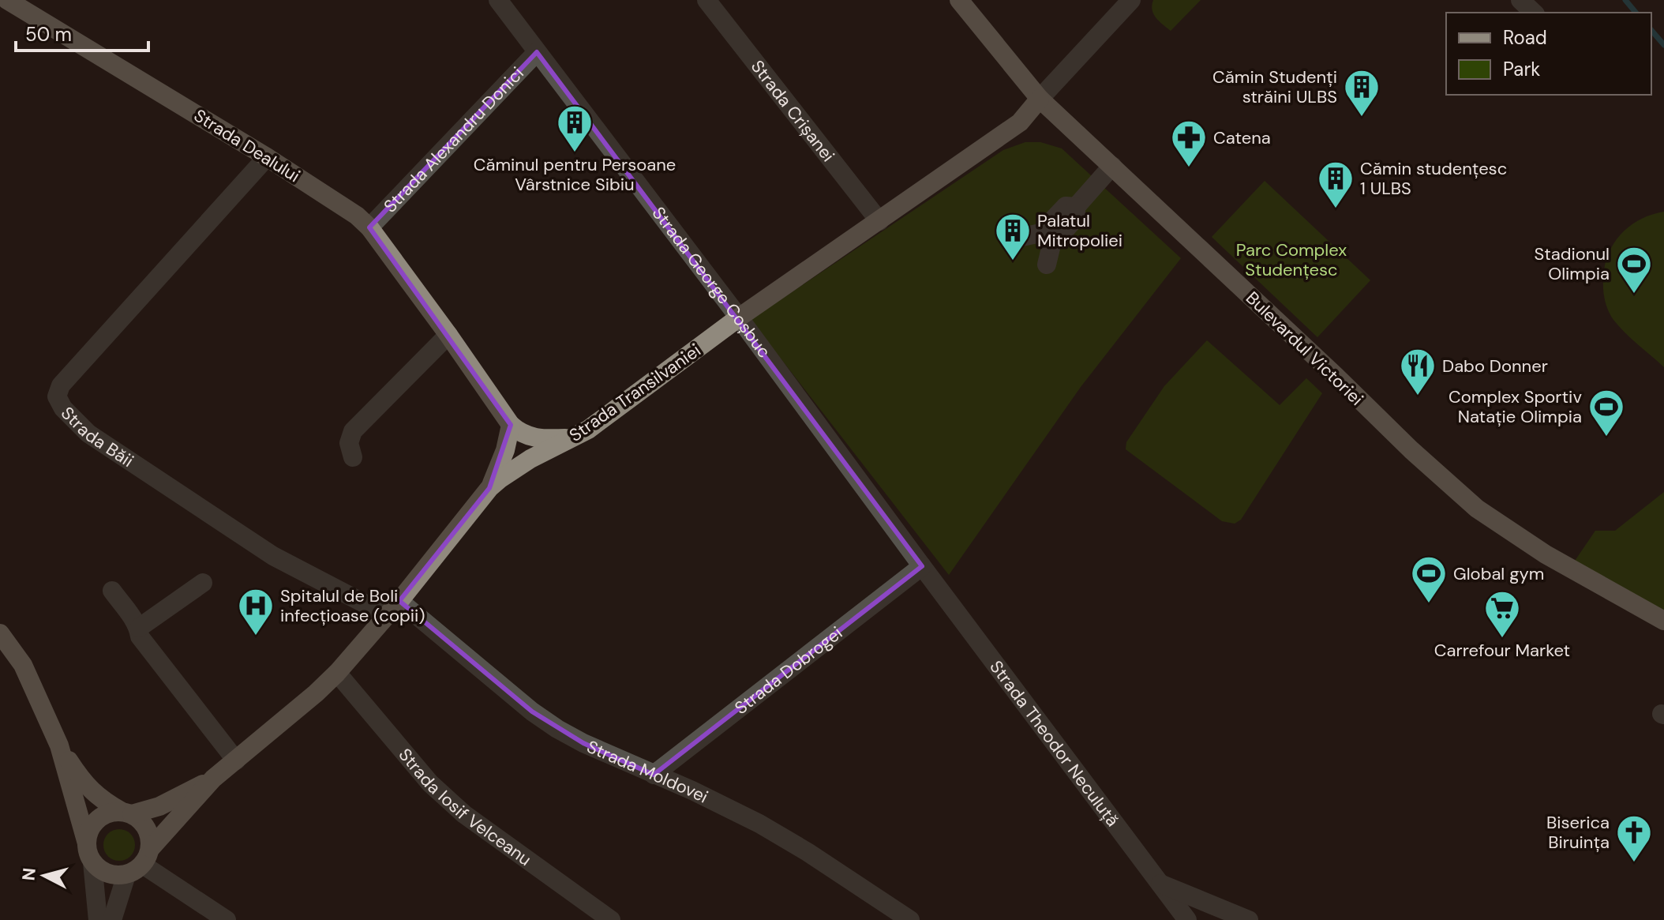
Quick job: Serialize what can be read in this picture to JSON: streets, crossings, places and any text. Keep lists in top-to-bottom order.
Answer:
{
  "streets": {
    "main road": ["Strada Dealului", "Bulevardul Victoriei", "Strada Transilvaniei"],
    "street": [
      "Strada Crișanei",
      "Strada Alexandru Donici",
      "Strada George Coșbuc",
      "Strada Băii",
      "Strada Dobrogei",
      "Strada Theodor Neculuță",
      "Strada Moldovei",
      "Strada Iosif Velceanu"
    ]
  },
  "crossings": [
    ["Strada Crișanei", "Strada Transilvaniei"],
    ["Strada Alexandru Donici", "Strada Dealului"],
    ["Strada Alexandru Donici", "Strada George Coșbuc"],
    ["Strada Dealului", "Strada Băii"],
    ["Strada George Coșbuc", "Strada Transilvaniei"],
    ["Strada George Coșbuc", "Strada Dobrogei"],
    ["Strada George Coșbuc", "Strada Theodor Neculuță"],
    ["Bulevardul Victoriei", "Strada Transilvaniei"],
    ["Strada Transilvaniei", "Strada Băii"],
    ["Strada Transilvaniei", "Strada Moldovei"],
    ["Strada Transilvaniei", "Strada Iosif Velceanu"],
    ["Strada Băii", "Strada Moldovei"],
    ["Strada Dobrogei", "Strada Theodor Neculuță"],
    ["Strada Dobrogei", "Strada Moldovei"]
  ],
  "parks": ["Parc Complex Studențesc"],
  "places": {
    "building": [
      "Cămin Studenți străini ULBS",
      "Căminul pentru Persoane Vârstnice Sibiu",
      "Cămin studențesc 1 ULBS",
      "Palatul Mitropoliei"
    ],
    "pharmacy": ["Catena"],
    "sports": ["Stadionul Olimpia", "Complex Sportiv Natație Olimpia", "Global gym"],
    "restaurant": ["Dabo Donner"],
    "hospital": ["Spitalul de Boli infecțioase (copii)"],
    "supermarket": ["Carrefour Market"],
    "church": ["Biserica Biruința"]
  },
  "legend": ["Road", "Park"],
  "scale_bar": "50 m",
  "north": "left"
}
